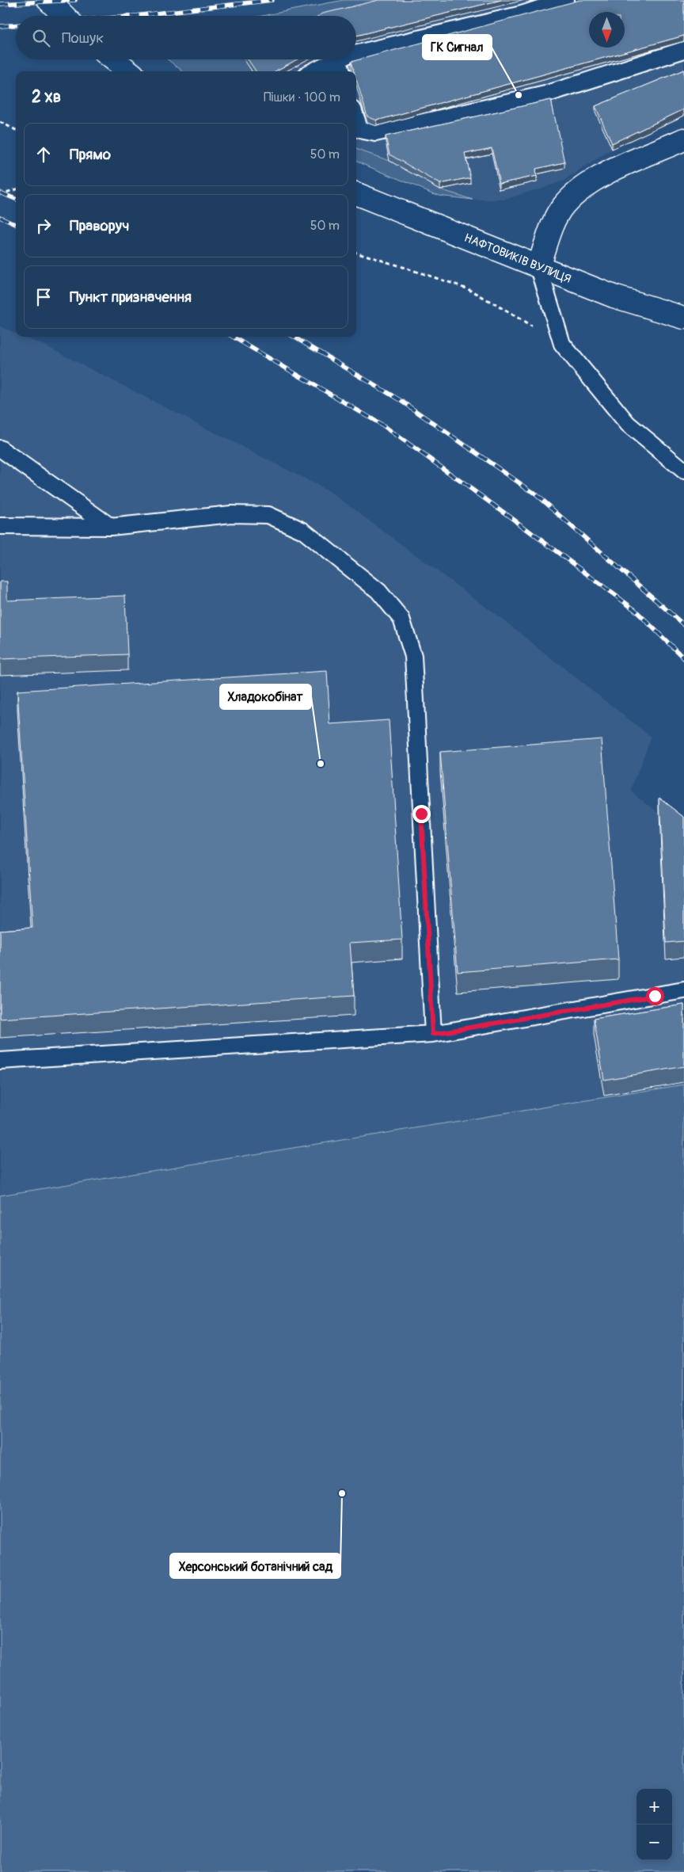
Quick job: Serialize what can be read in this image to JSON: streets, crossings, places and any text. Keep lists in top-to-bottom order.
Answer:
{
  "streets": {
    "street": ["НАФТОВИКІВ ВУЛИЦЯ"]
  },
  "places": ["ГК Сигнал", "Хладокобінат", "Херсонський ботанічний сад"],
  "north": "bottom",
  "page": {
    "search": "Пошук",
    "heading": ["2 хв", "Пішки · 100 m"],
    "list": [
      ["Прямо", "50 m"],
      ["Праворуч", "50 m"],
      "Пункт призначення"
    ],
    "map_buttons": ["+", "−"]
  }
}
